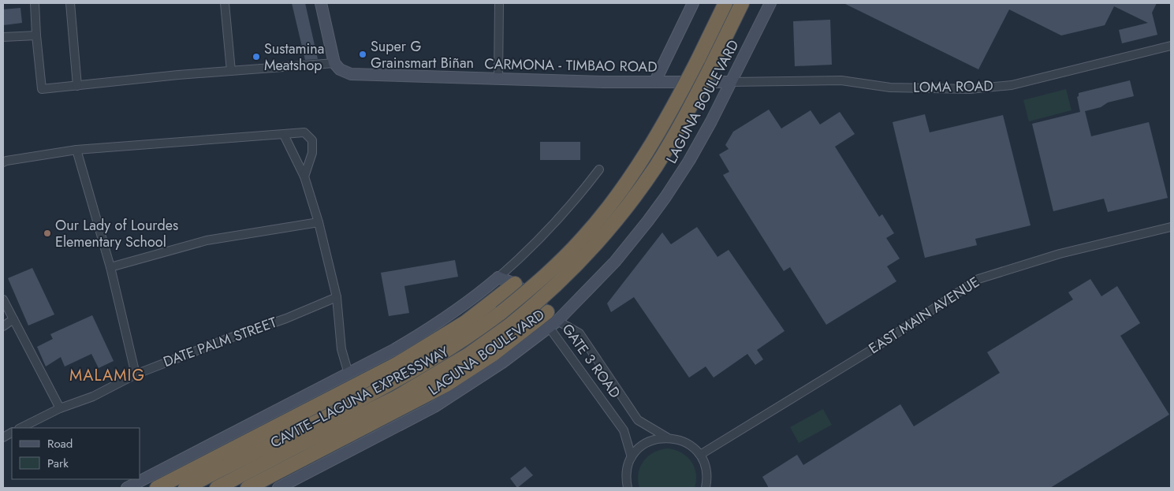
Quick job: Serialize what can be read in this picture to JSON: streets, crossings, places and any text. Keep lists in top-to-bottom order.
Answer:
{
  "streets": {
    "highway": ["CAVITE–LAGUNA EXPRESSWAY"],
    "main road": ["CARMONA - TIMBAO ROAD", "LAGUNA BOULEVARD", "GATE 3 ROAD"],
    "street": ["LOMA ROAD", "EAST MAIN AVENUE", "DATE PALM STREET"]
  },
  "crossings": [
    ["CARMONA - TIMBAO ROAD", "LOMA ROAD"],
    ["CARMONA - TIMBAO ROAD", "LAGUNA BOULEVARD"],
    ["LOMA ROAD", "LAGUNA BOULEVARD"],
    ["LAGUNA BOULEVARD", "GATE 3 ROAD"]
  ],
  "districts": ["MALAMIG"],
  "places": ["Super G Grainsmart Biñan", "Sustamina Meatshop", "Our Lady of Lourdes Elementary School"],
  "legend": ["Road", "Park"]
}
